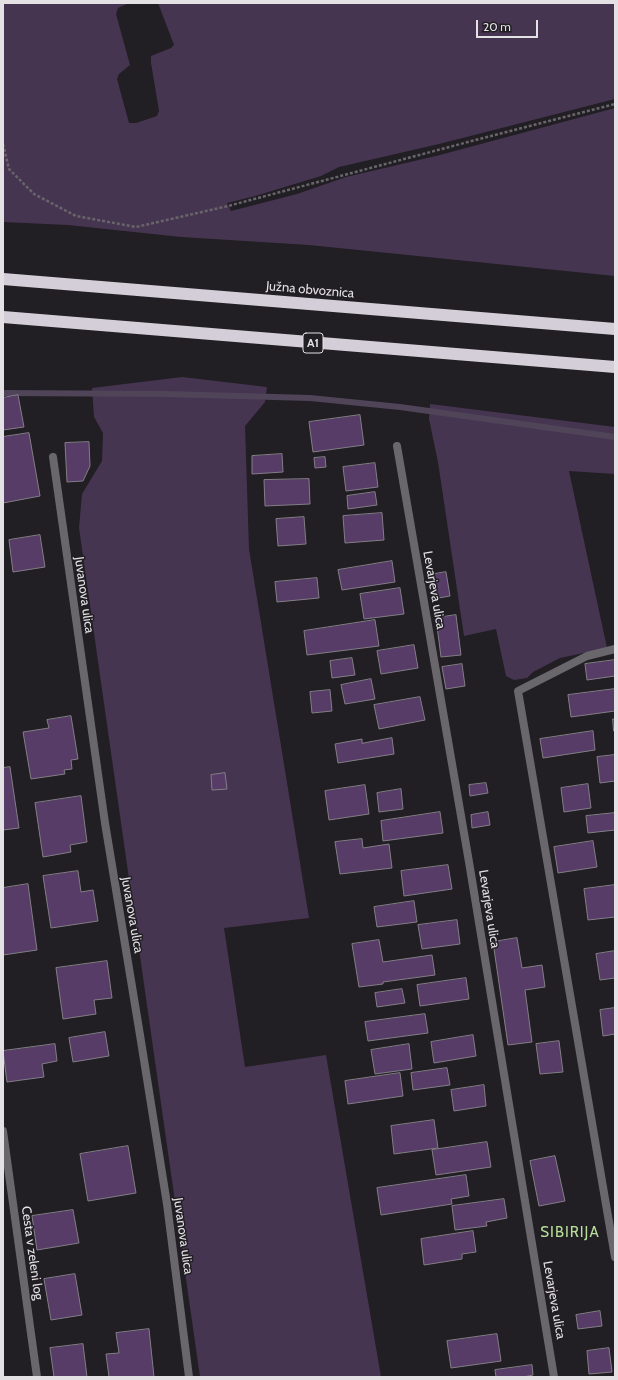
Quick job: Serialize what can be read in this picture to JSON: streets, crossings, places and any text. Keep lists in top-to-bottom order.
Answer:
{
  "streets": {
    "highway": ["Južna obvoznica", "A1"],
    "street": ["Levarjeva ulica", "Juvanova ulica", "Cesta v zeleni log"]
  },
  "districts": ["SIBIRIJA"],
  "scale_bar": "20 m"
}
